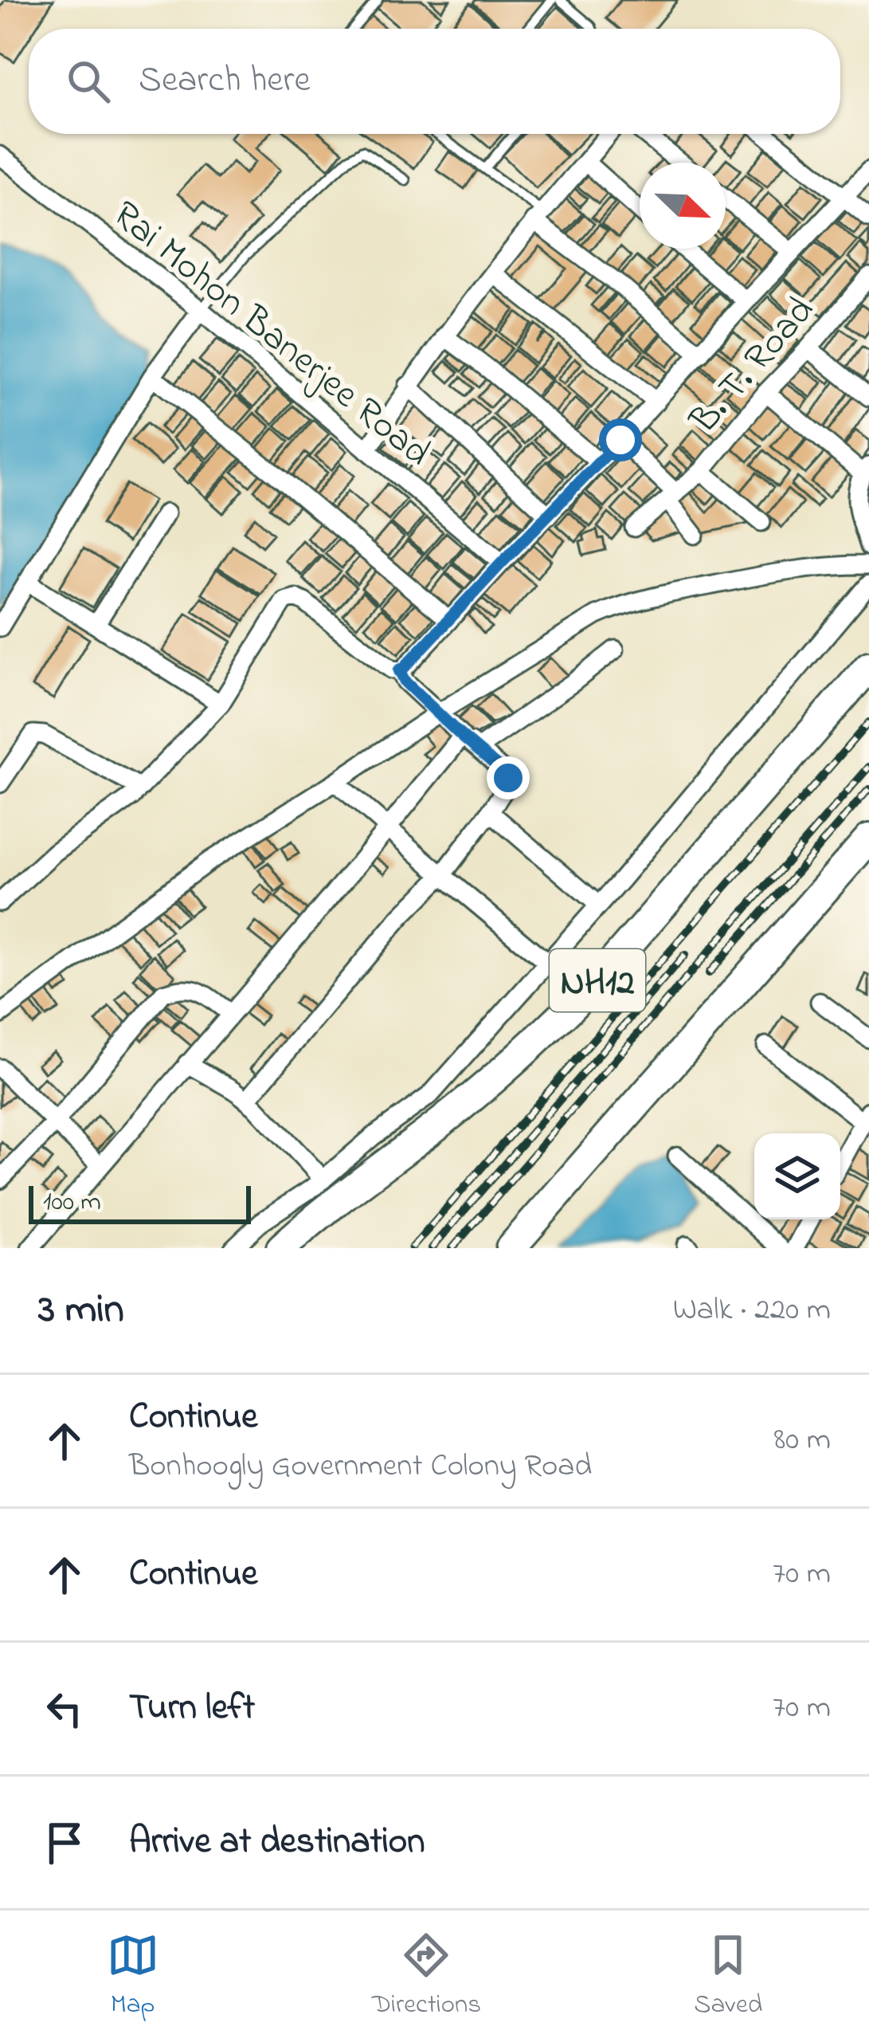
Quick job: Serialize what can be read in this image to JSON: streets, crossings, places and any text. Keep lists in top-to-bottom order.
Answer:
{
  "streets": {
    "highway": ["NH12"],
    "street": ["Rai Mohon Banerjee Road", "B. T. Road"]
  },
  "scale_bar": "100 m",
  "north": "bottom right",
  "page": {
    "search": "Search here",
    "scale": "100 m",
    "heading": ["3 min", "Walk · 220 m"],
    "list": [
      ["Continue", "Bonhoogly Government Colony Road", "80 m"],
      ["Continue", "70 m"],
      ["Turn left", "70 m"],
      "Arrive at destination"
    ],
    "nav": ["Map", "Directions", "Saved"]
  }
}
